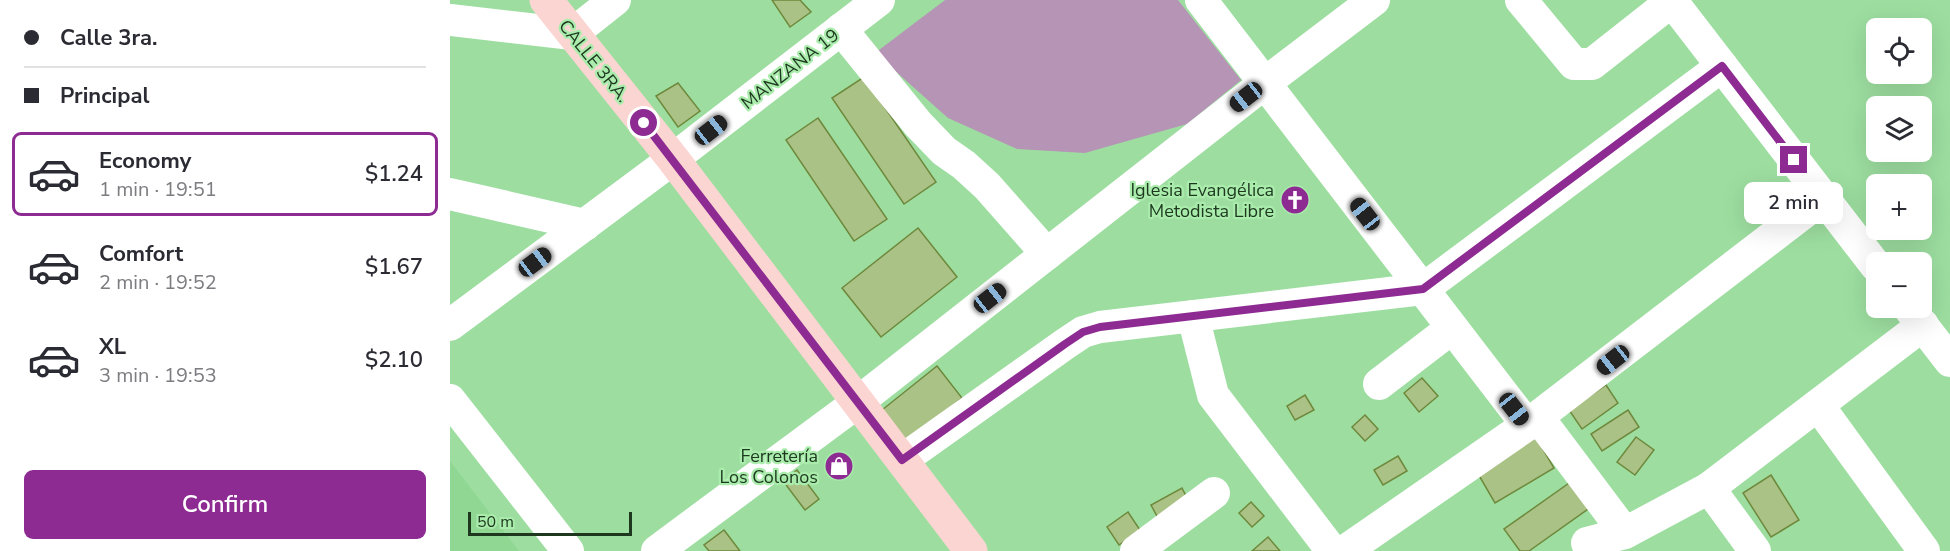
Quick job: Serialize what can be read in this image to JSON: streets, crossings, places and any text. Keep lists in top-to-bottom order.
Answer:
{
  "streets": {
    "main road": ["CALLE 3RA."],
    "street": ["MANZANA 19"]
  },
  "crossings": [
    ["CALLE 3RA.", "MANZANA 19"]
  ],
  "places": {
    "church": ["Iglesia Evangélica Metodista Libre"],
    "shop": ["Ferretería Los Colonos"]
  },
  "scale_bar": "50 m",
  "page": {
    "banner": ["Calle 3ra.", "Principal"],
    "map_buttons": ["+", "−"],
    "list": [
      {
        "name": "Economy",
        "note": "1 min · 19:51",
        "value": "$1.24"
      },
      {
        "name": "Comfort",
        "note": "2 min · 19:52",
        "value": "$1.67"
      },
      {
        "name": "XL",
        "note": "3 min · 19:53",
        "value": "$2.10"
      }
    ],
    "bubble": "2 min",
    "buttons": "Confirm",
    "scale": "50 m"
  }
}
